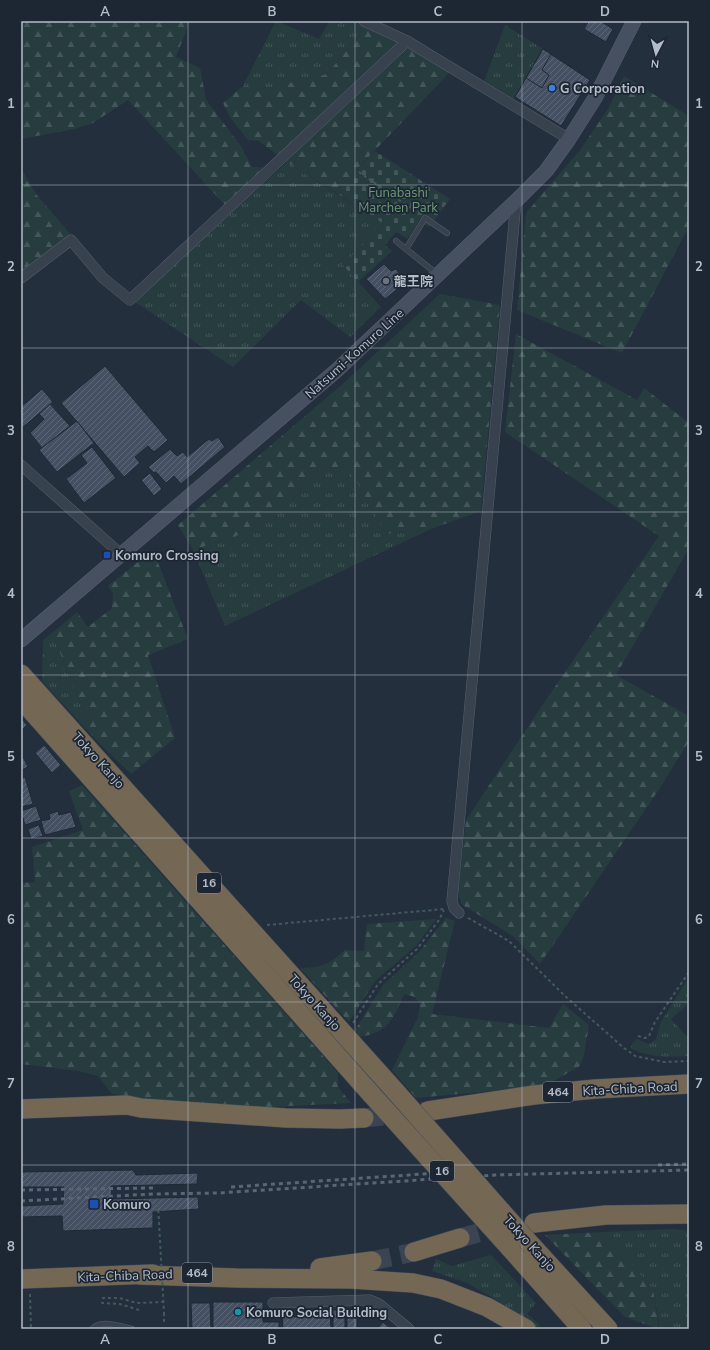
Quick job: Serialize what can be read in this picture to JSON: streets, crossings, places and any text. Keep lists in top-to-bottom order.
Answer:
{
  "streets": {
    "highway": [
      "Tokyo Kanjo",
      "16",
      "Kita-Chiba Road",
      "464"
    ],
    "main road": ["Natsumi-Komuro Line"]
  },
  "parks": ["Funabashi Marchen Park"],
  "places": {
    "other": ["G Corporation", "龍王院", "Komuro Social Building"],
    "transit": ["Komuro Crossing", "Komuro"]
  },
  "north": "bottom",
  "grid": {
    "columns": [
      "A",
      "B",
      "C",
      "D"
    ],
    "rows": [
      "1",
      "2",
      "3",
      "4",
      "5",
      "6",
      "7",
      "8"
    ]
  }
}
